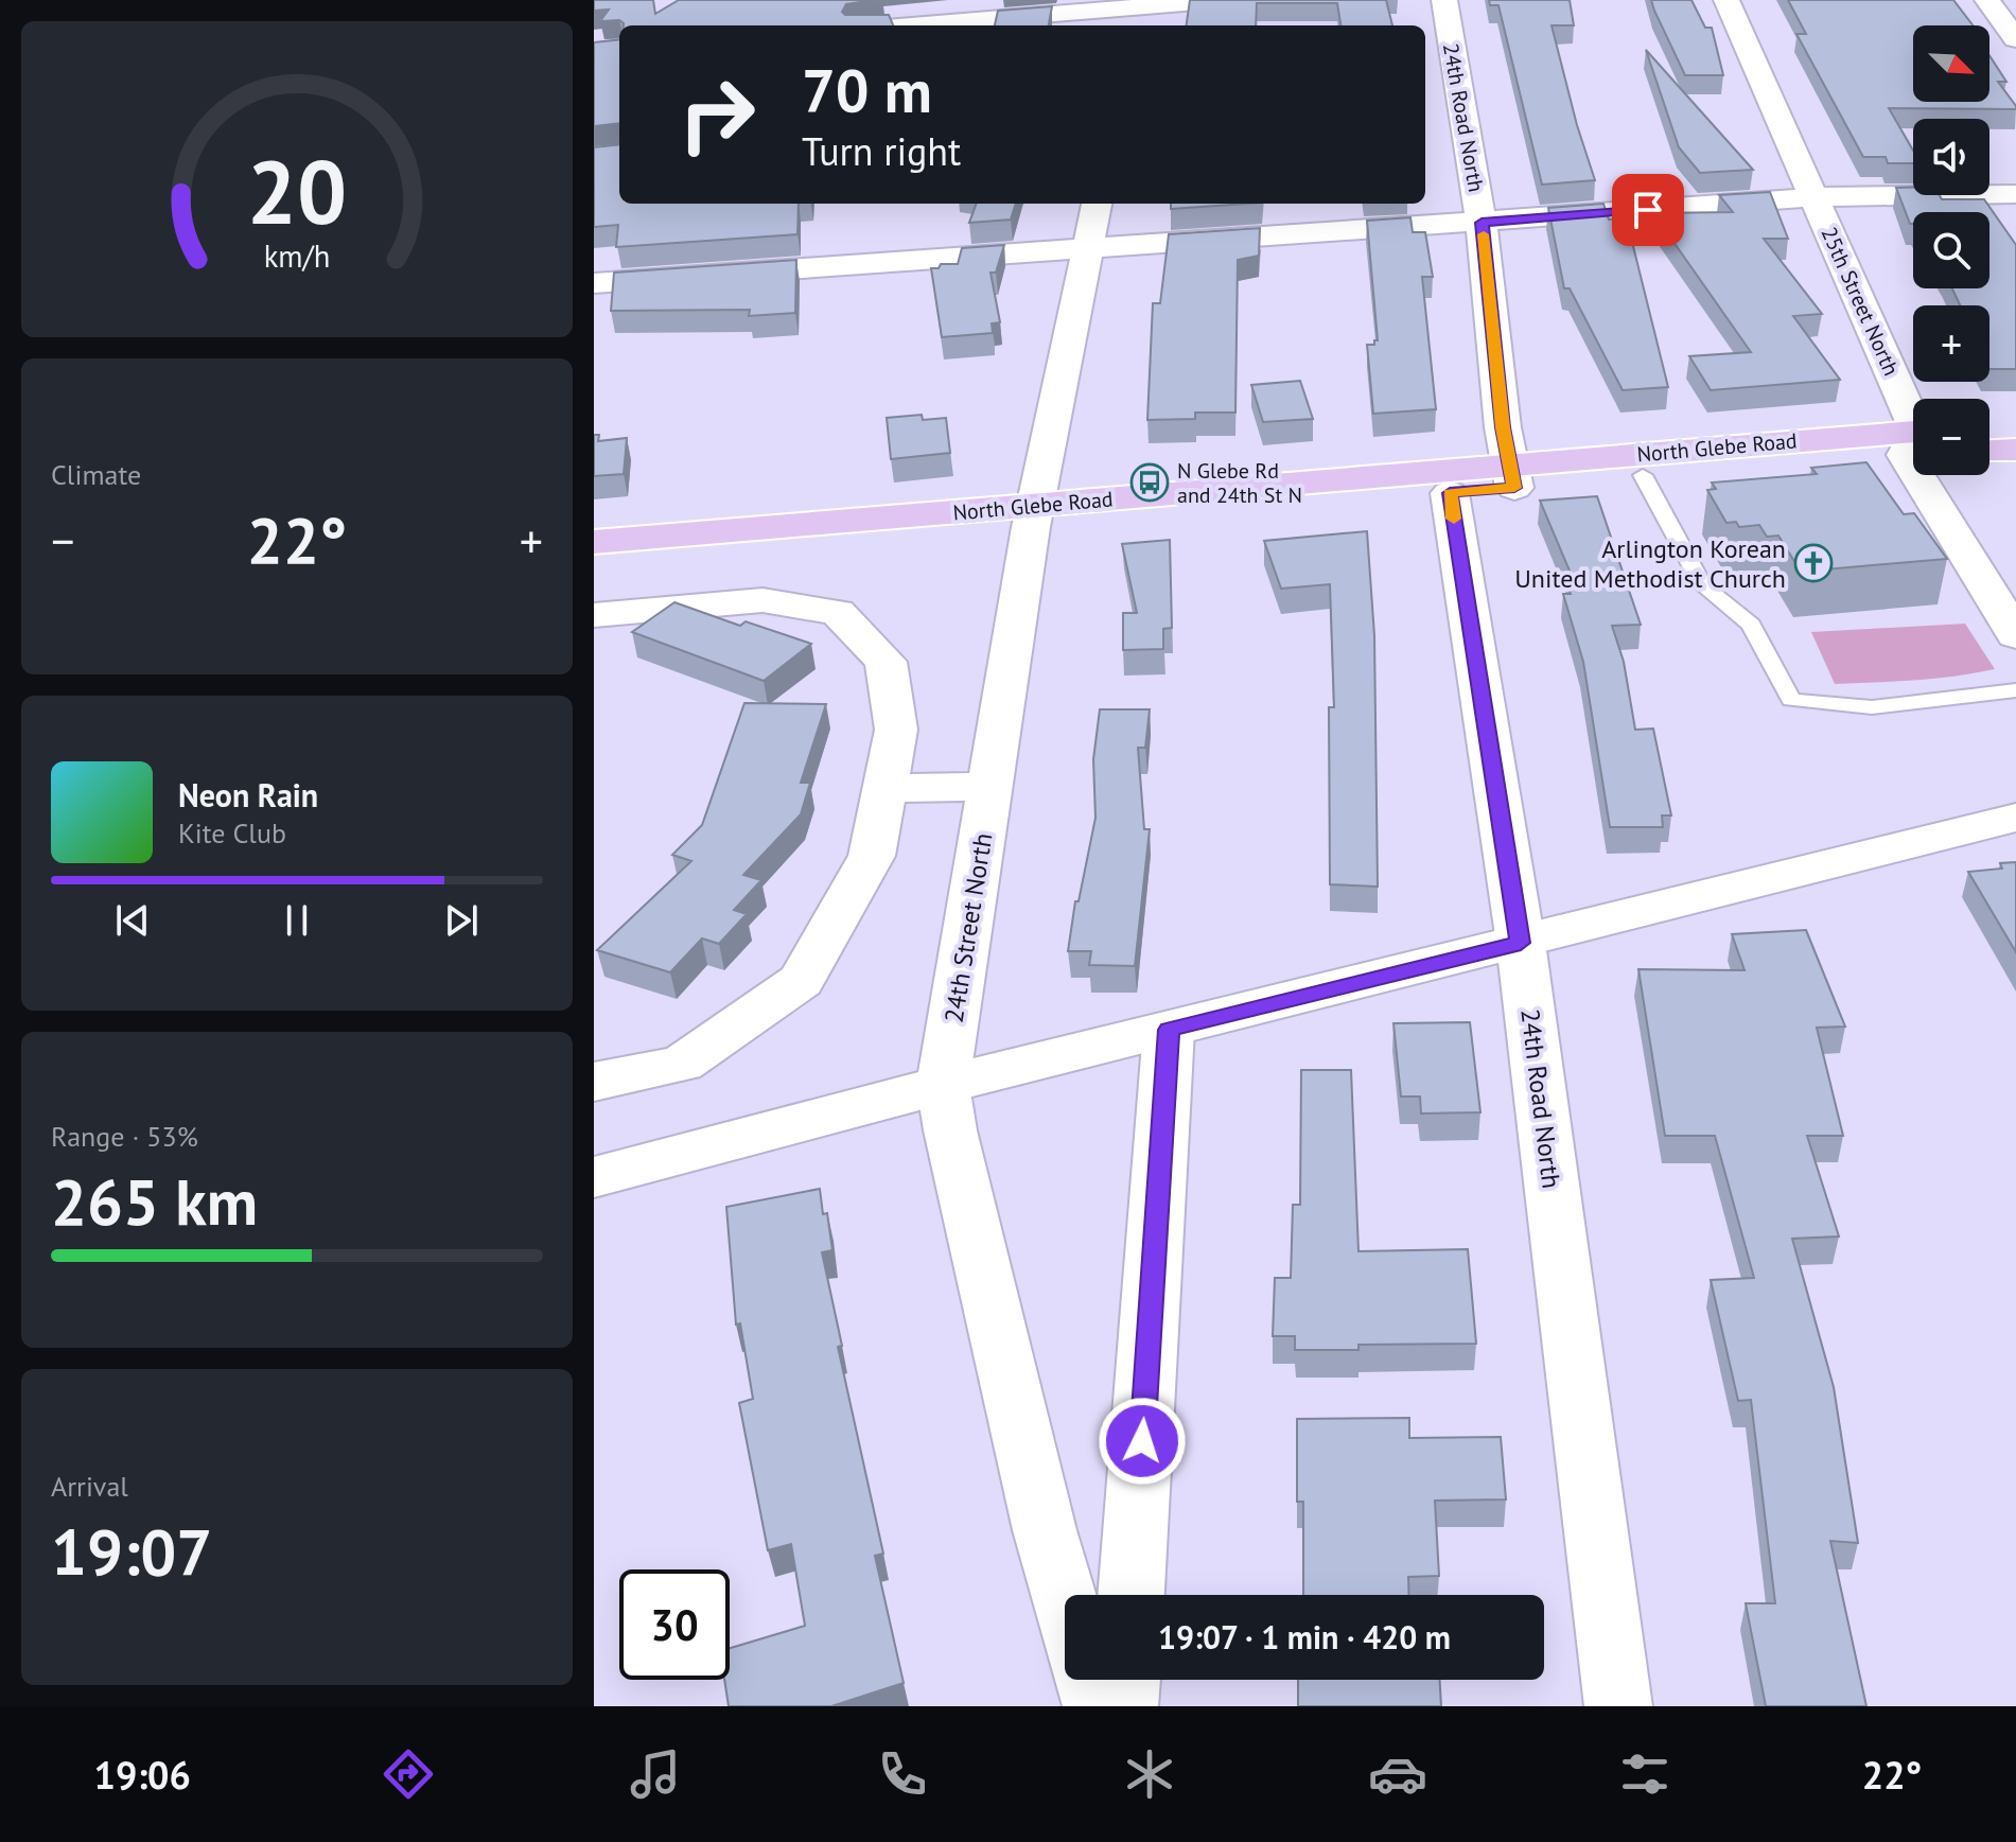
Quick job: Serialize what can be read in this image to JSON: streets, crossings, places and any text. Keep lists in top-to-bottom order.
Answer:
{
  "streets": {
    "main road": ["North Glebe Road"],
    "street": ["24th Road North", "25th Street North", "24th Street North"]
  },
  "crossings": [
    ["24th Road North", "North Glebe Road"],
    ["North Glebe Road", "24th Street North"]
  ],
  "places": {
    "bus stop": ["N Glebe Rd and 24th St N"],
    "church": ["Arlington Korean United Methodist Church"]
  },
  "north": "bottom right",
  "page": {
    "map_buttons": ["+", "−"],
    "turn": ["70 m", "Turn right"],
    "tile": [
      "Climate",
      ["Range · 53%", "265 km"],
      ["Arrival", "19:07"]
    ],
    "heat": ["−", "22°", "+"],
    "song": ["Neon Rain", "Kite Club"],
    "limit": "30",
    "trip": "19:07 · 1 min · 420 m",
    "tabs": ["19:06", "22°"],
    "gauge": ["20", "km/h"]
  }
}
